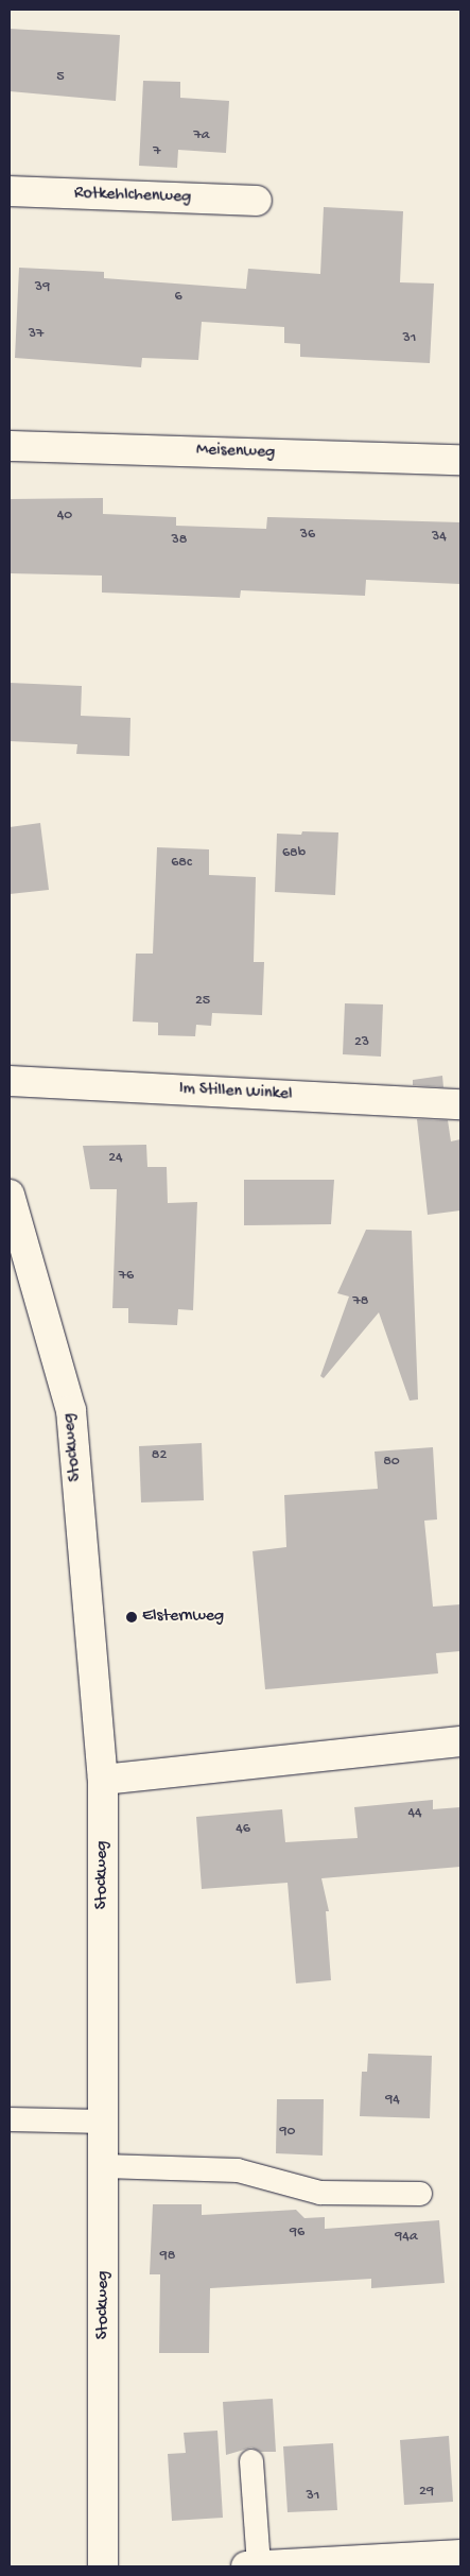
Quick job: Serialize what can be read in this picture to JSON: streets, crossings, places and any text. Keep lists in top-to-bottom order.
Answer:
{
  "streets": {
    "street": [
      "Rotkehlchenweg",
      "Meisenweg",
      "Im Stillen Winkel",
      "Stockweg"
    ]
  },
  "places": ["Elsternweg"],
  "house_numbers": [
    "5",
    "7a",
    "7",
    "39",
    "6",
    "37",
    "31",
    "40",
    "36",
    "34",
    "38",
    "68b",
    "68c",
    "25",
    "23",
    "24",
    "76",
    "78",
    "82",
    "80",
    "44",
    "46",
    "94",
    "90",
    "96",
    "94a",
    "98",
    "29",
    "31"
  ]
}
